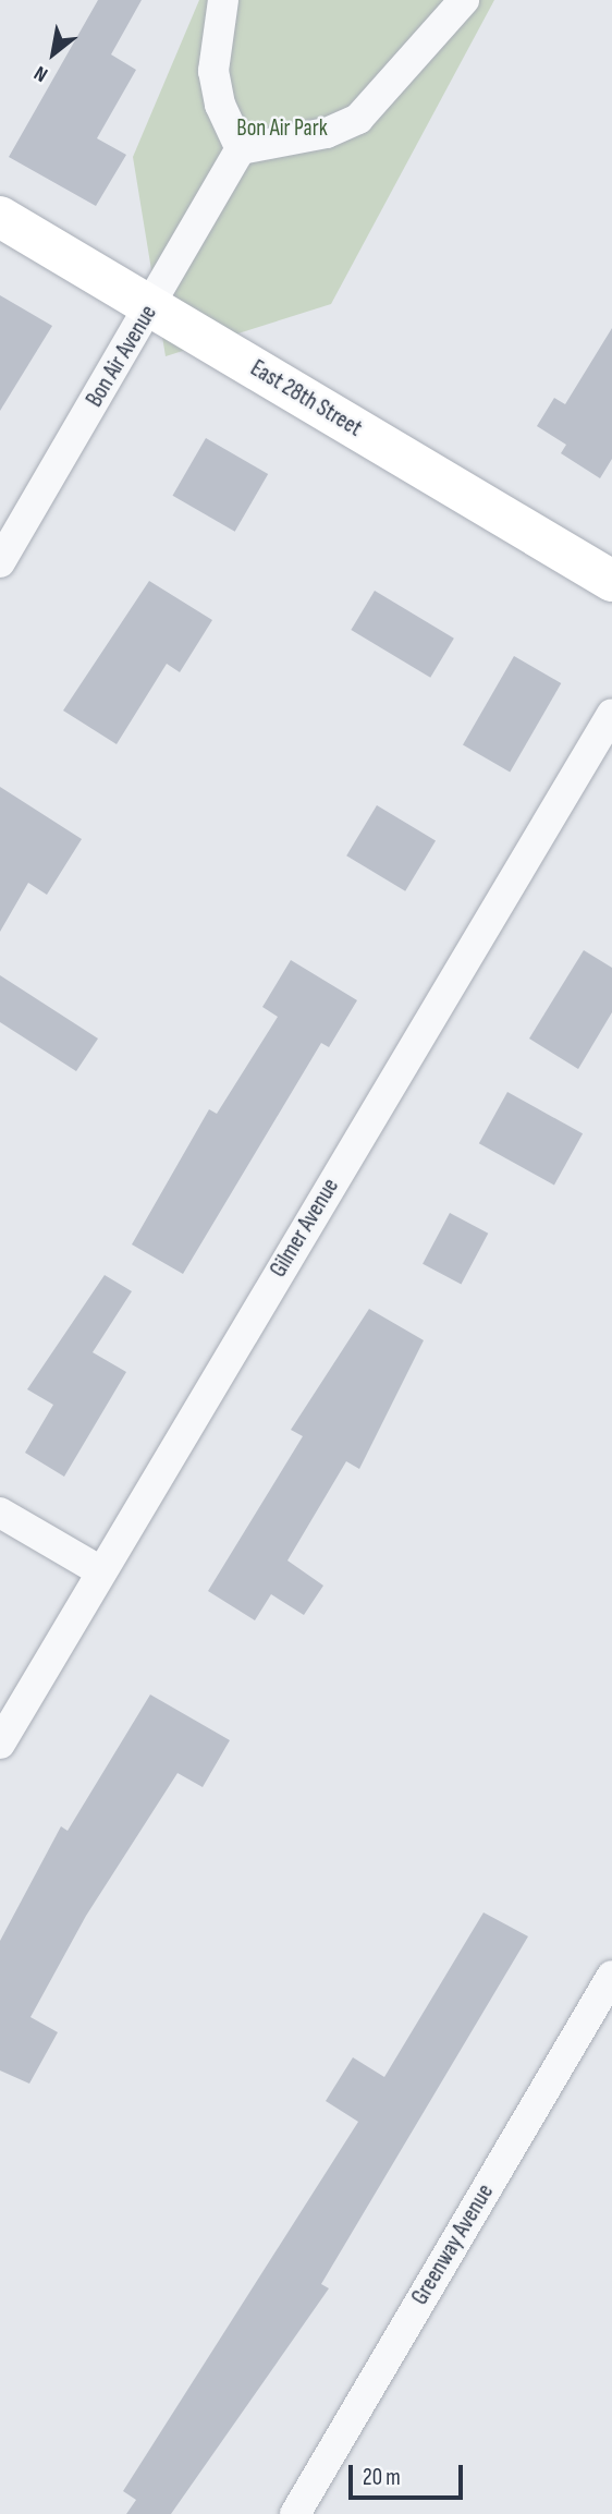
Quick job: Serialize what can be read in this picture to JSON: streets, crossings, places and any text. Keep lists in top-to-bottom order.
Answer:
{
  "streets": {
    "street": [
      "Bon Air Avenue",
      "East 28th Street",
      "Gilmer Avenue",
      "Greenway Avenue"
    ]
  },
  "crossings": [
    ["Bon Air Avenue", "East 28th Street"]
  ],
  "parks": ["Bon Air Park"],
  "scale_bar": "20 m",
  "north": "bottom left"
}
